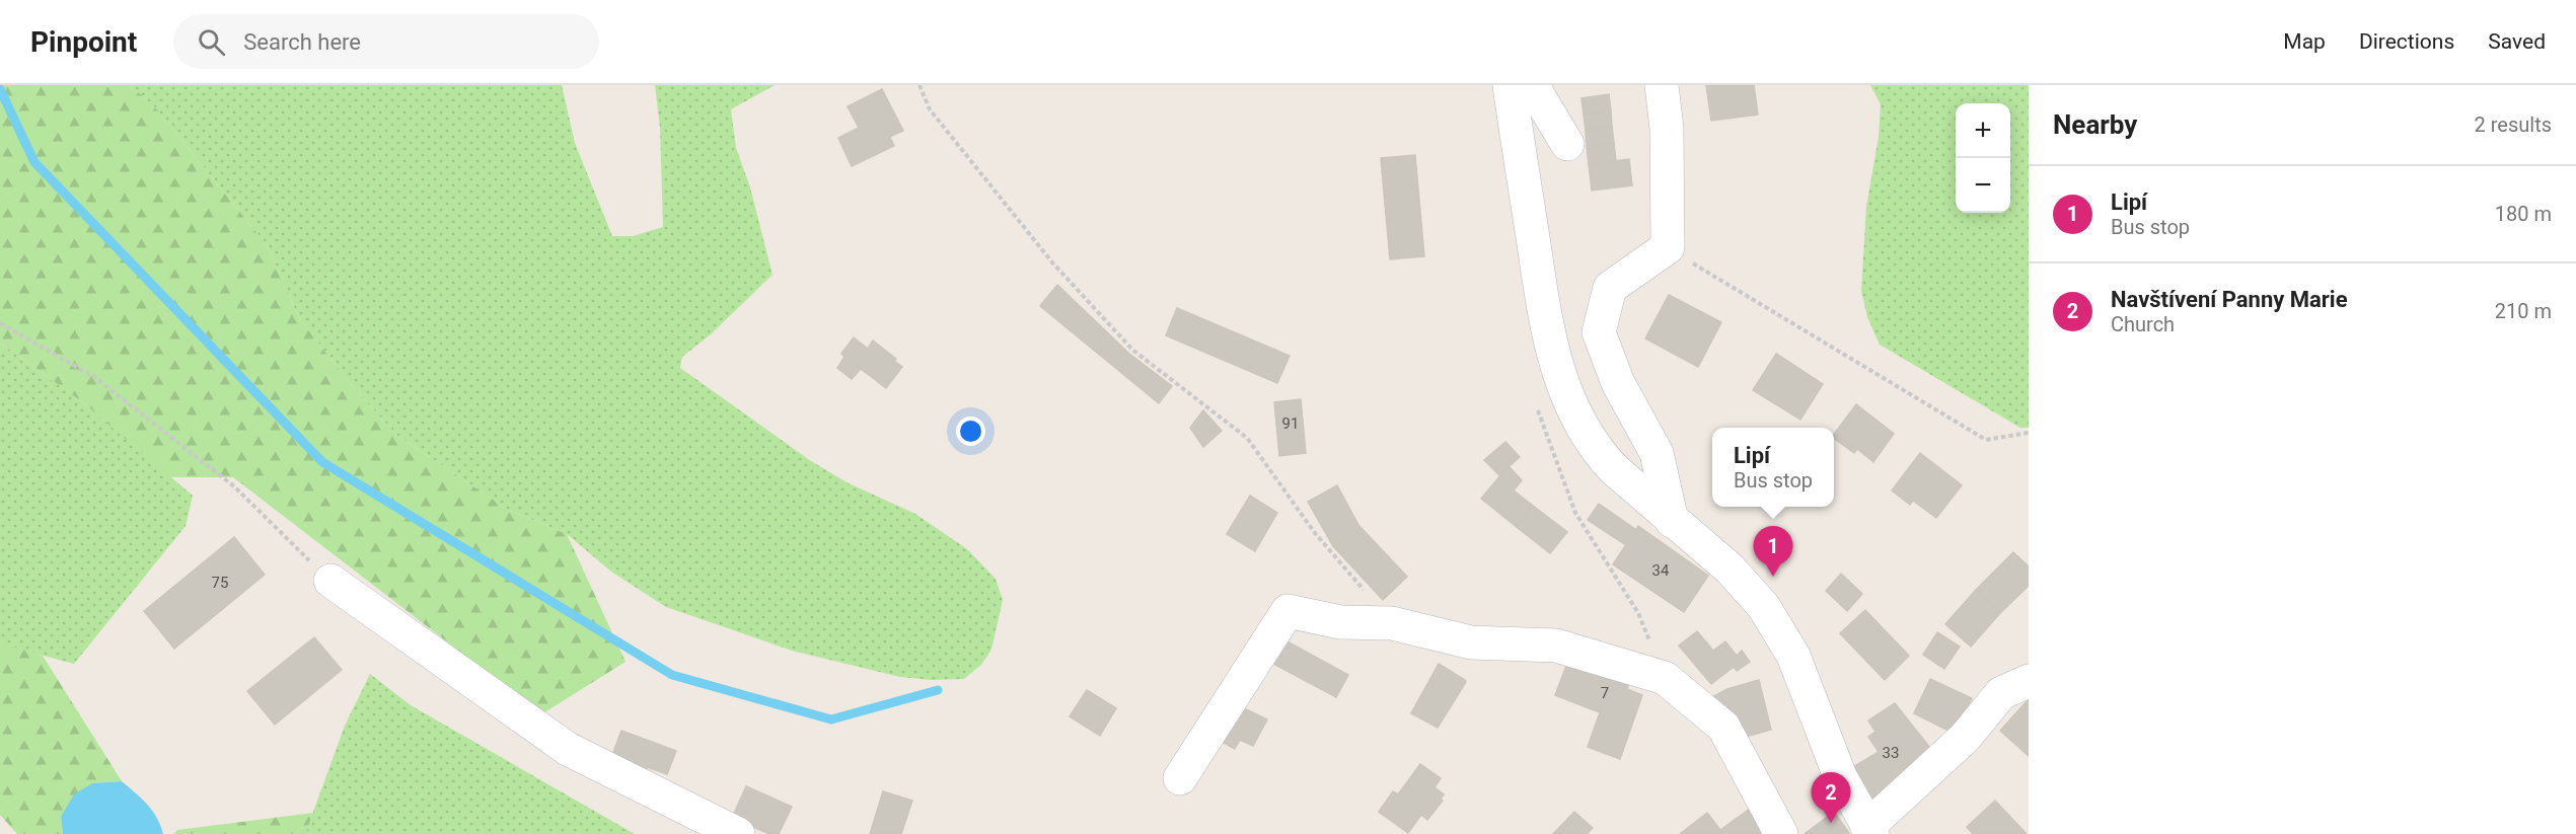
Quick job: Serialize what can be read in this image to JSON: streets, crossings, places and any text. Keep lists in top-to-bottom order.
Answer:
{
  "house_numbers": [
    "91",
    "34",
    "75",
    "7",
    "33"
  ],
  "page": {
    "header": "Pinpoint",
    "search": "Search here",
    "nav": ["Map", "Directions", "Saved"],
    "heading": ["Nearby", "2 results"],
    "map_buttons": ["+", "−"],
    "list": [
      {
        "mark": "1",
        "name": "Lipí",
        "note": "Bus stop",
        "value": "180 m"
      },
      {
        "mark": "2",
        "name": "Navštívení Panny Marie",
        "note": "Church",
        "value": "210 m"
      }
    ],
    "popup": ["Lipí", "Bus stop"],
    "pins": ["1", "2"]
  }
}
